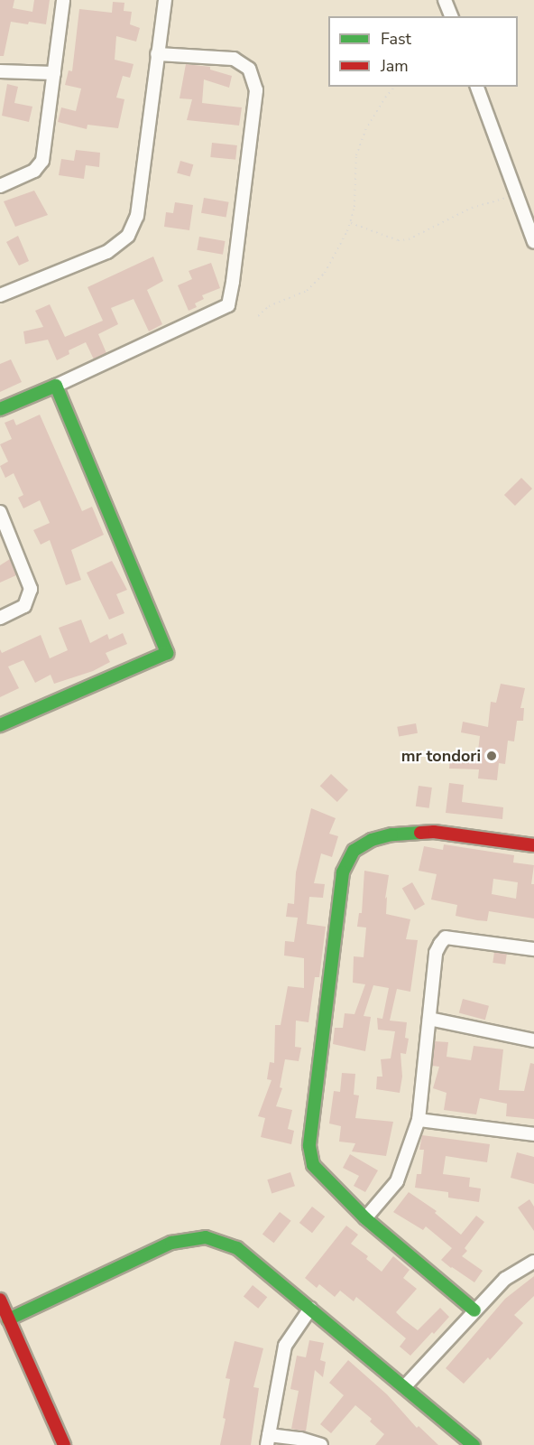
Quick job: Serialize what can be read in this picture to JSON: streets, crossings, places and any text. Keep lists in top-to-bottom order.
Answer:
{
  "places": ["mr tondori"],
  "legend": ["Fast", "Jam"]
}
